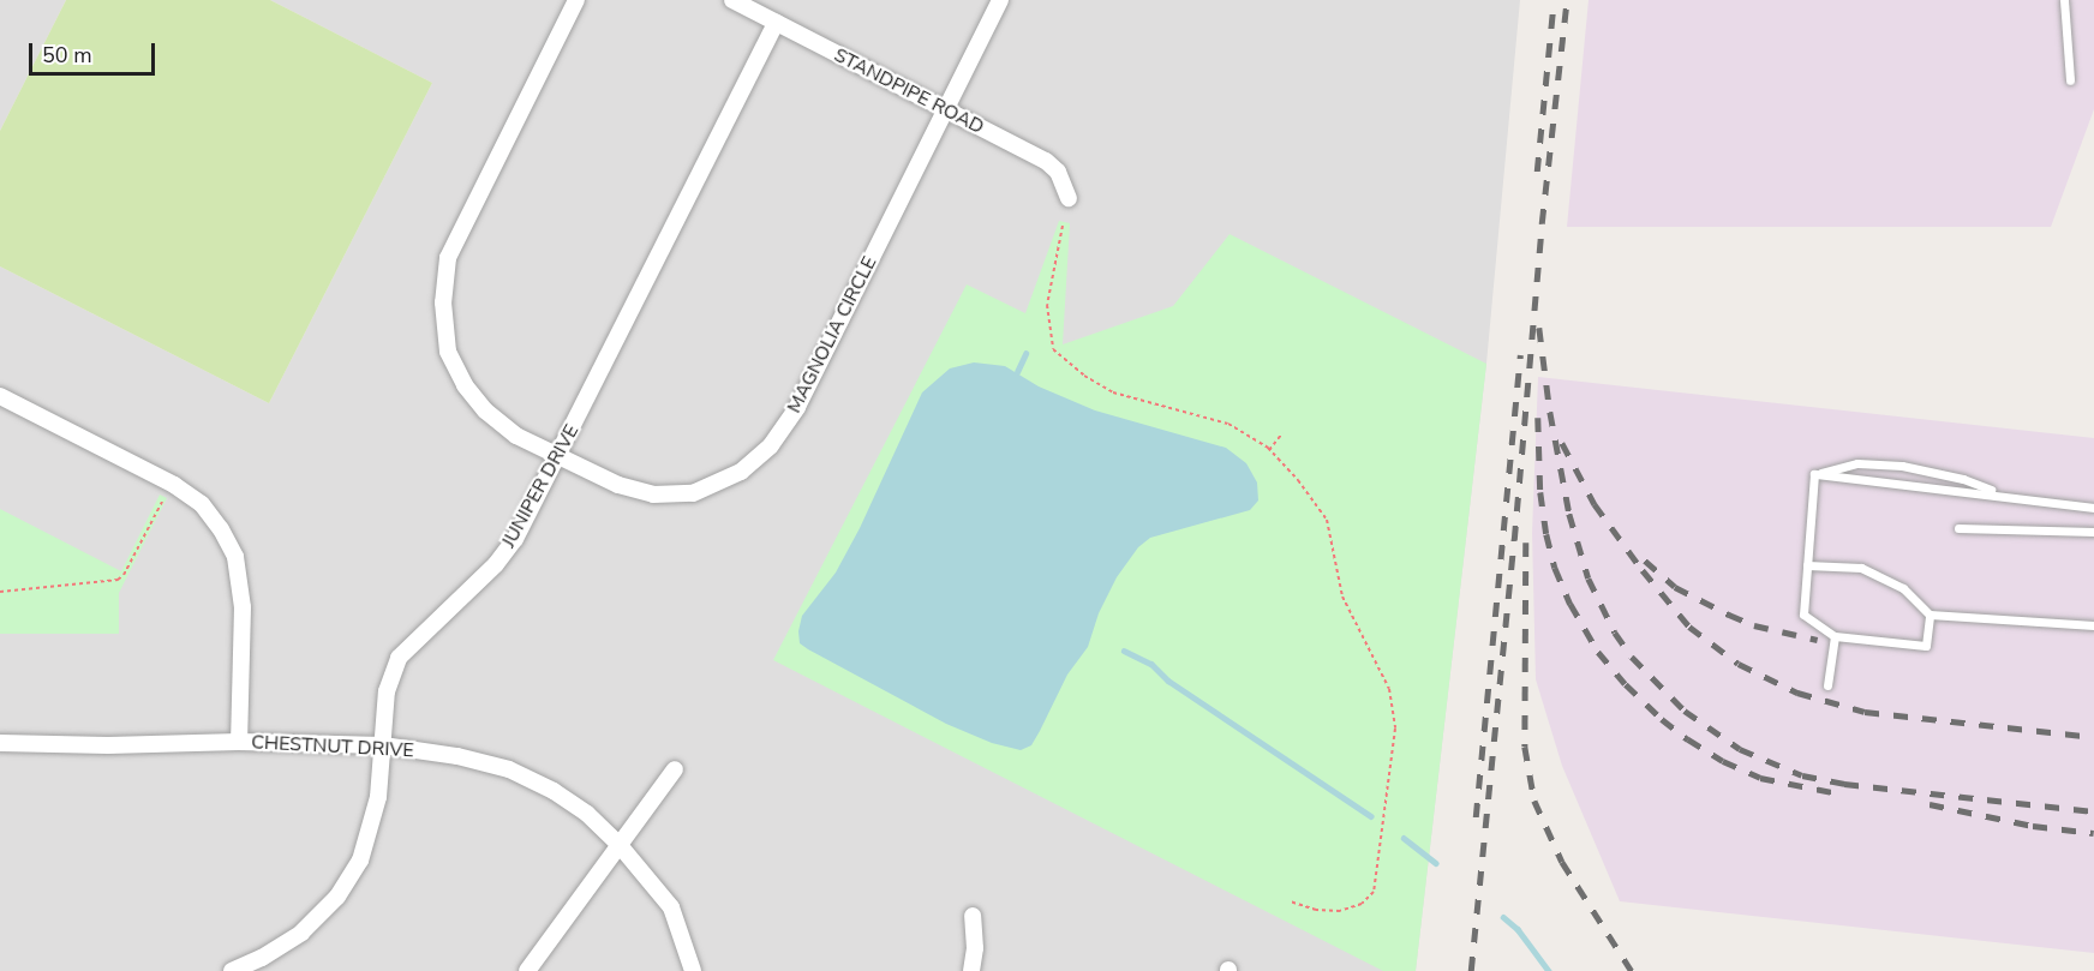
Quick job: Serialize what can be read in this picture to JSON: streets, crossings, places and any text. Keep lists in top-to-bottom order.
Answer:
{
  "streets": {
    "street": [
      "STANDPIPE ROAD",
      "MAGNOLIA CIRCLE",
      "JUNIPER DRIVE",
      "CHESTNUT DRIVE"
    ]
  },
  "crossings": [
    ["STANDPIPE ROAD", "MAGNOLIA CIRCLE"],
    ["STANDPIPE ROAD", "JUNIPER DRIVE"],
    ["MAGNOLIA CIRCLE", "JUNIPER DRIVE"],
    ["JUNIPER DRIVE", "CHESTNUT DRIVE"]
  ],
  "scale_bar": "50 m"
}
